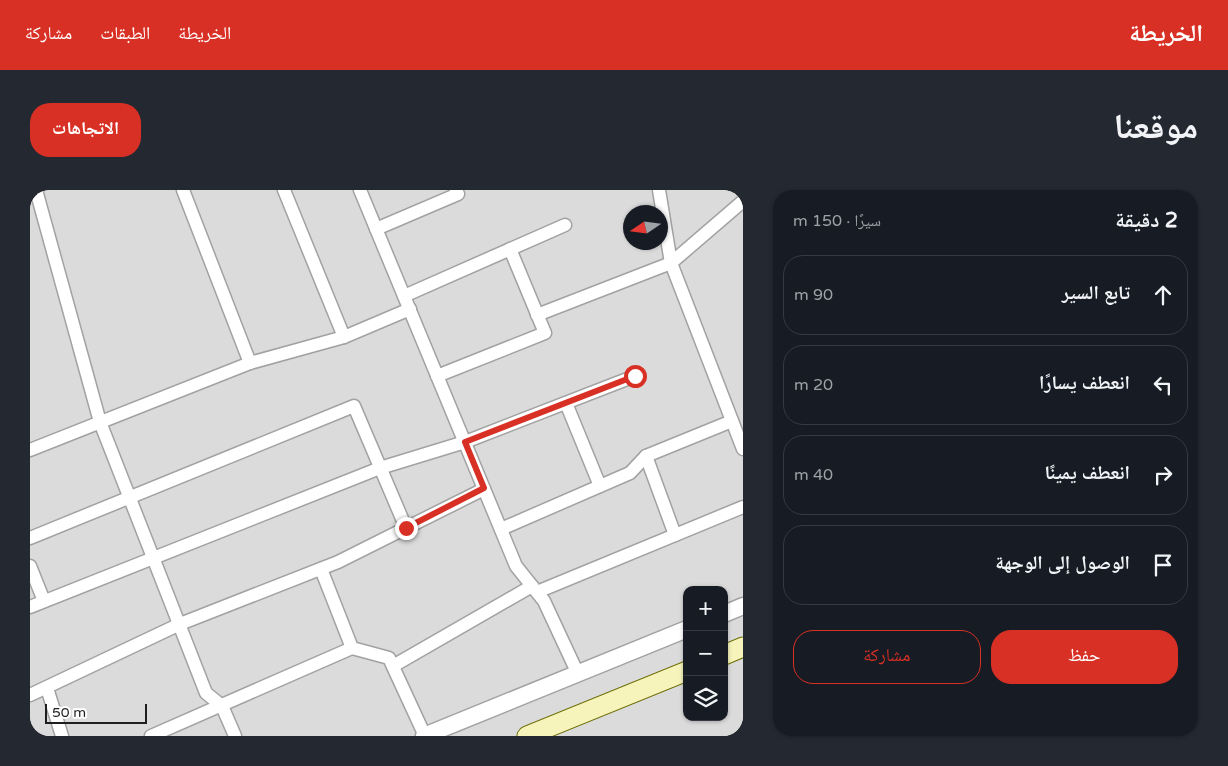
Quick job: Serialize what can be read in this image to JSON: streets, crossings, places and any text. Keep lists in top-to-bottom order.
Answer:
{
  "scale_bar": "50 m",
  "north": "left",
  "page": {
    "header": "الخريطة",
    "nav": ["الخريطة", "الطبقات", "مشاركة"],
    "title": "موقعنا",
    "buttons": [
      "الاتجاهات",
      ["حفظ", "مشاركة"]
    ],
    "heading": ["2 دقيقة", "سيرًا · 150 m"],
    "list": [
      ["تابع السير", "90 m"],
      ["انعطف يسارًا", "20 m"],
      ["انعطف يمينًا", "40 m"],
      "الوصول إلى الوجهة"
    ],
    "map_buttons": ["+", "−"],
    "scale": "50 m"
  }
}
